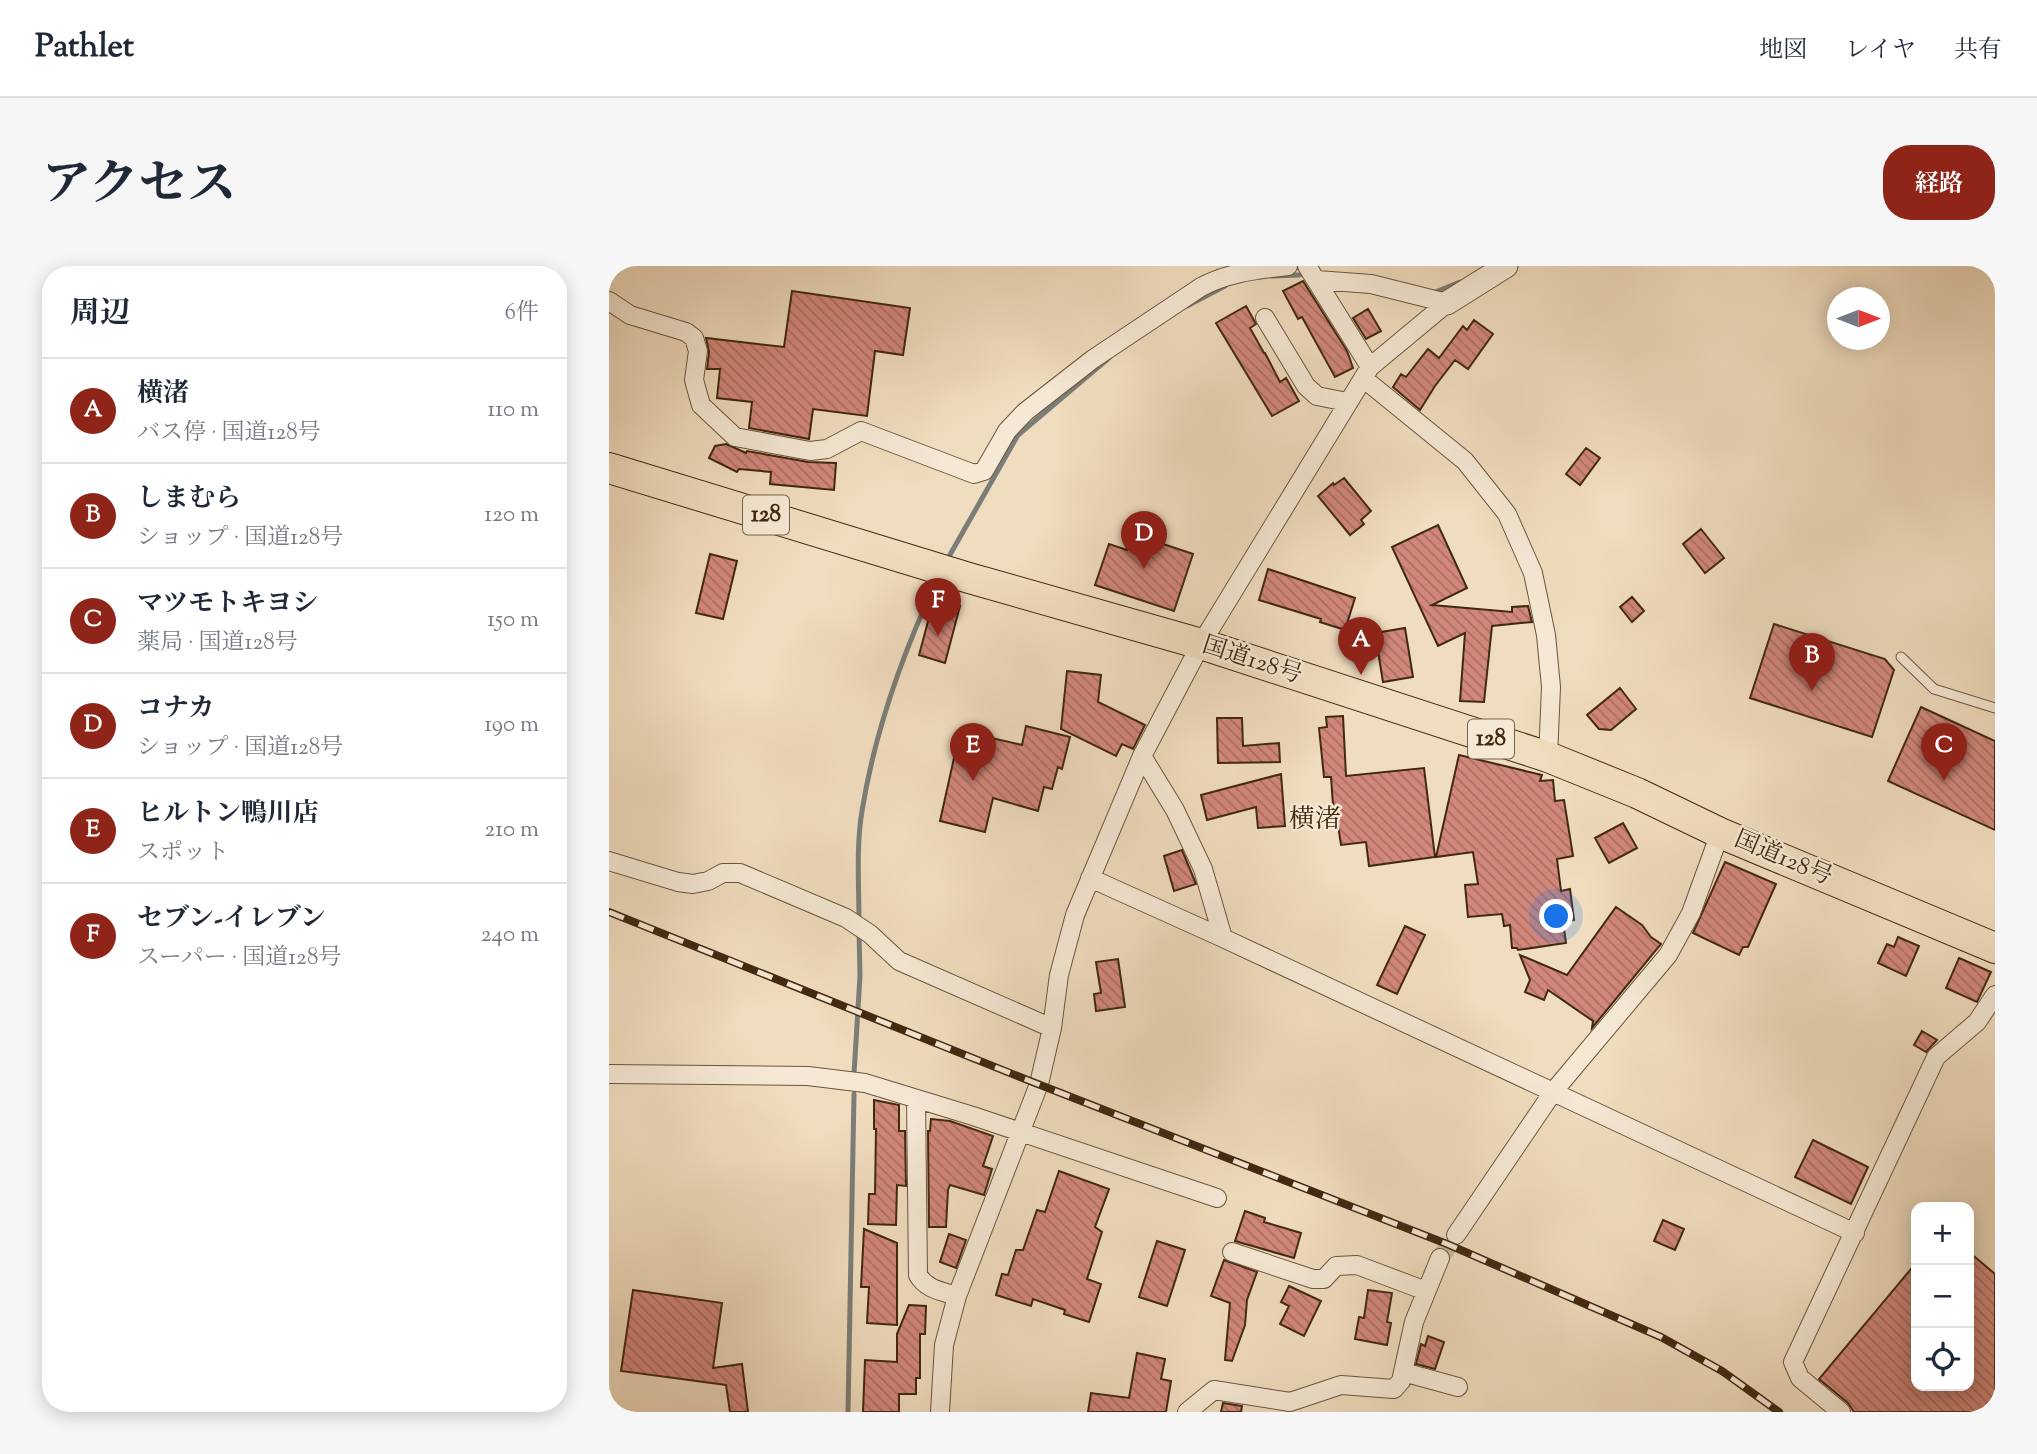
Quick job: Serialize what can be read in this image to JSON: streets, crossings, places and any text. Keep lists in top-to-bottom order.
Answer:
{
  "streets": {
    "highway": ["128", "国道128号"]
  },
  "districts": ["横渚"],
  "north": "right",
  "page": {
    "header": "Pathlet",
    "nav": ["地図", "レイヤ", "共有"],
    "title": "アクセス",
    "buttons": "経路",
    "heading": ["周辺", "6件"],
    "list": [
      {
        "mark": "A",
        "name": "横渚",
        "note": "バス停 · 国道128号",
        "value": "110 m"
      },
      {
        "mark": "B",
        "name": "しまむら",
        "note": "ショップ · 国道128号",
        "value": "120 m"
      },
      {
        "mark": "C",
        "name": "マツモトキヨシ",
        "note": "薬局 · 国道128号",
        "value": "150 m"
      },
      {
        "mark": "D",
        "name": "コナカ",
        "note": "ショップ · 国道128号",
        "value": "190 m"
      },
      {
        "mark": "E",
        "name": "ヒルトン鴨川店",
        "note": "スポット",
        "value": "210 m"
      },
      {
        "mark": "F",
        "name": "セブン-イレブン",
        "note": "スーパー · 国道128号",
        "value": "240 m"
      }
    ],
    "pins": [
      "D",
      "F",
      "A",
      "B",
      "C",
      "E"
    ],
    "map_buttons": ["+", "−"]
  }
}
